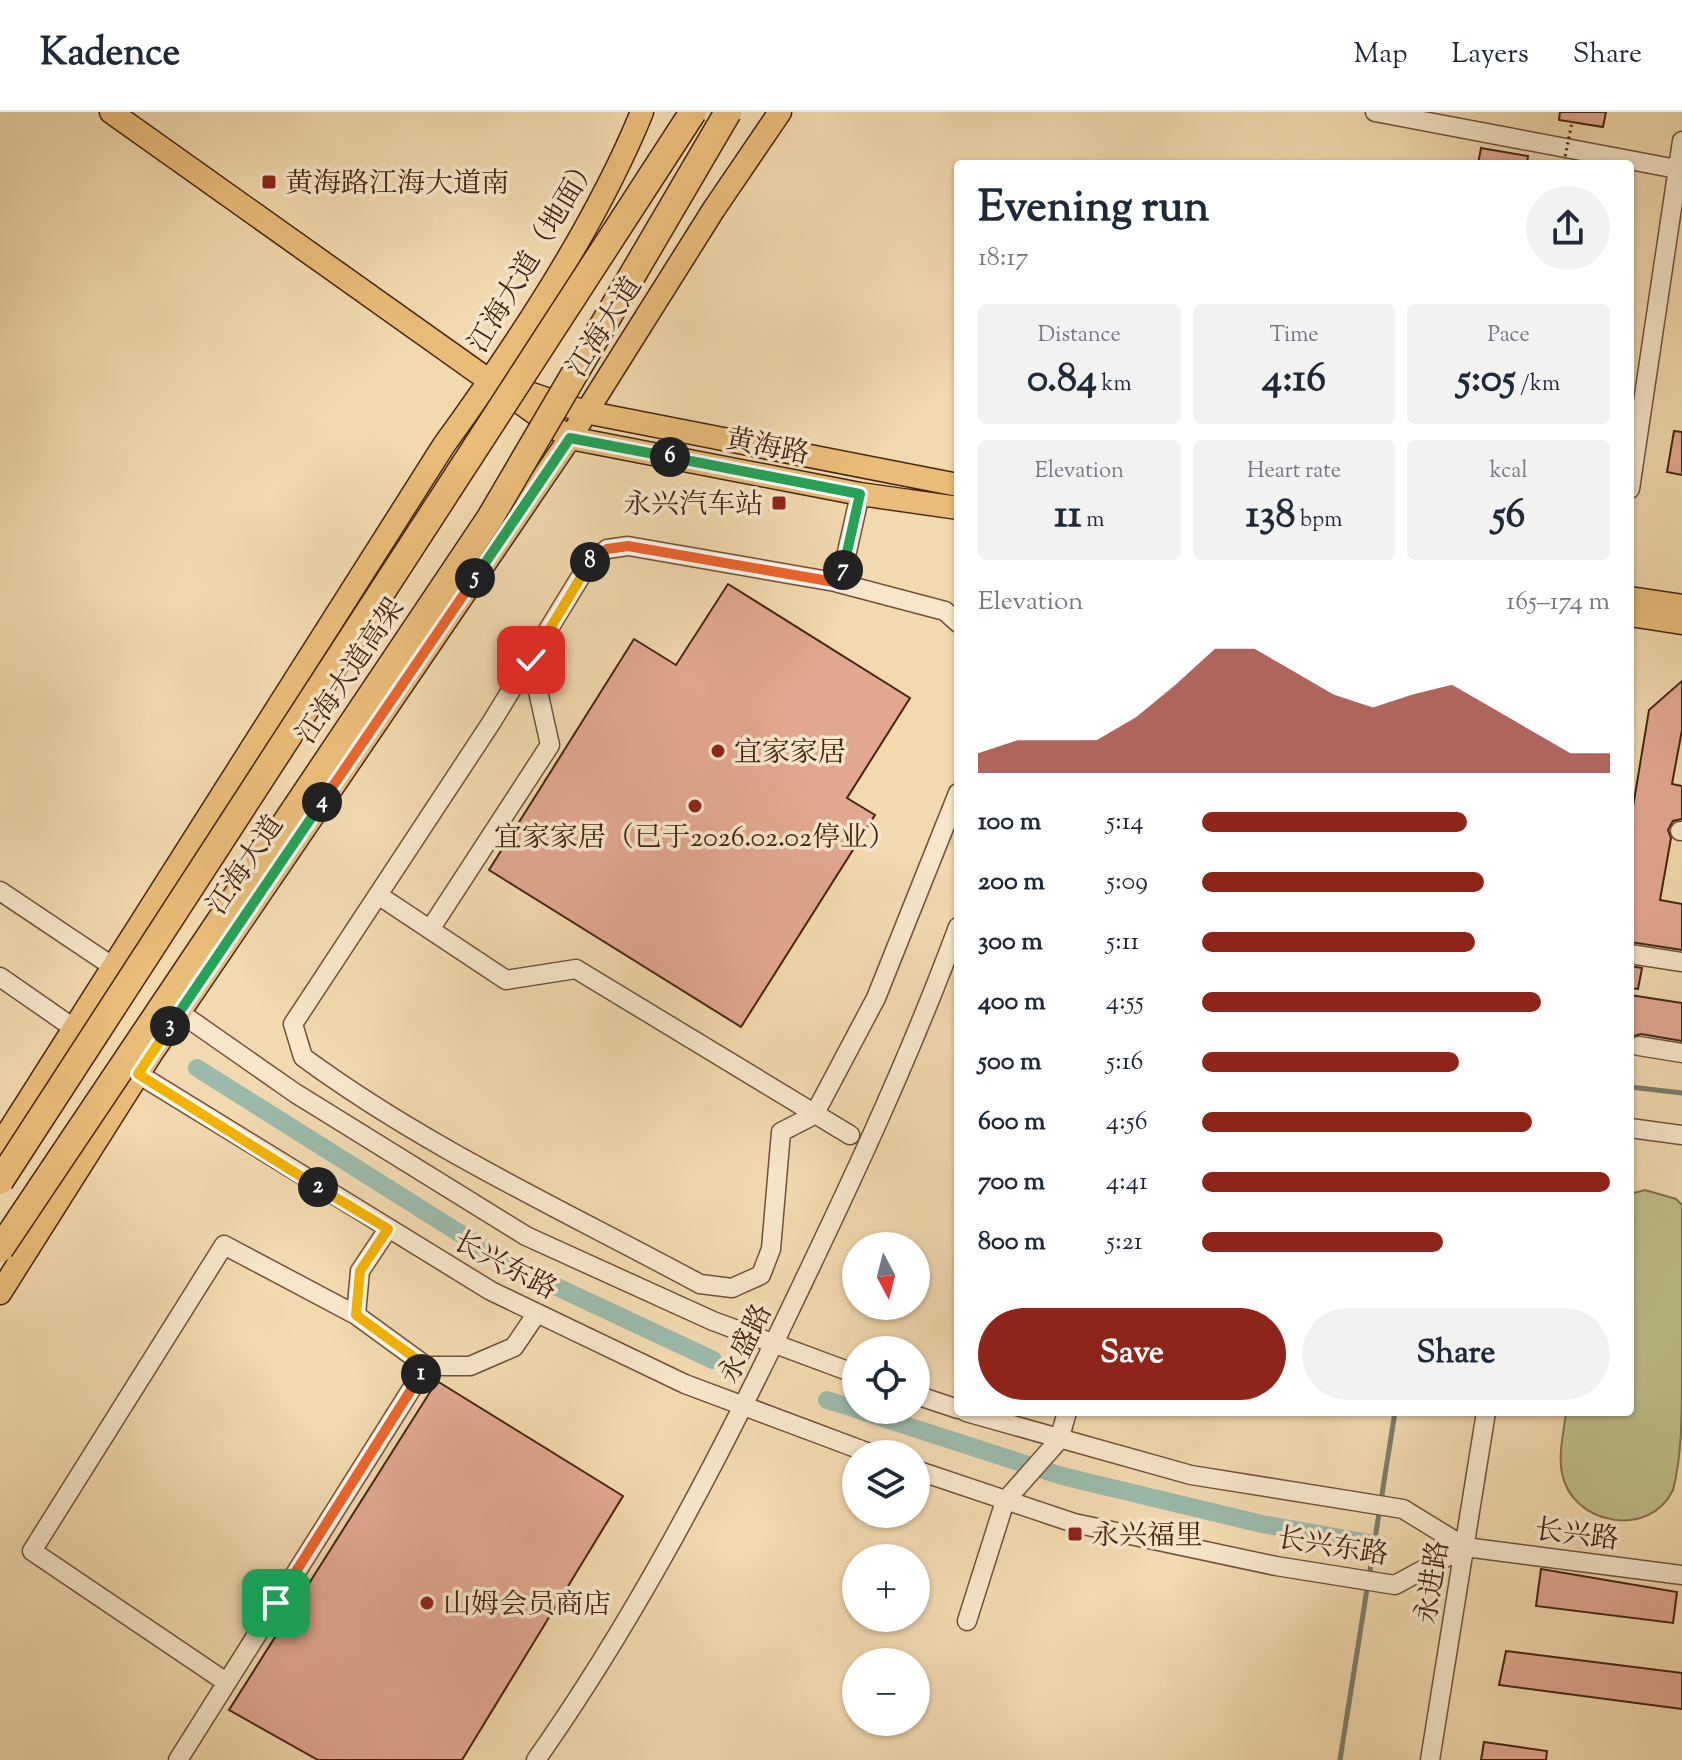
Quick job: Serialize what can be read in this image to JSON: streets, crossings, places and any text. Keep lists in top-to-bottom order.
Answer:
{
  "streets": {
    "highway": ["江海大道高架"],
    "main road": ["江海大道（地面）", "江海大道", "黄海路"],
    "street": [
      "长兴东路",
      "永盛路",
      "长兴路",
      "永进路"
    ]
  },
  "crossings": [
    ["江海大道（地面）", "江海大道"],
    ["江海大道（地面）", "黄海路"],
    ["江海大道", "黄海路"],
    ["江海大道", "长兴东路"],
    ["长兴东路", "永盛路"],
    ["长兴东路", "长兴路"],
    ["长兴东路", "永进路"],
    ["长兴路", "永进路"]
  ],
  "places": {
    "transit": ["黄海路江海大道南", "永兴汽车站", "永兴福里"],
    "other": ["宜家家居", "宜家家居（已于2026.02.02停业）", "山姆会员商店"]
  },
  "north": "bottom",
  "page": {
    "header": "Kadence",
    "nav": ["Map", "Layers", "Share"],
    "heading": ["Evening run", "18:17"],
    "stats": [
      ["Distance", "0.84 km"],
      ["Time", "4:16"],
      ["Pace", "5:05 /km"],
      ["Elevation", "11 m"],
      ["Heart rate", "138 bpm"],
      ["kcal", "56"]
    ],
    "pins": [
      "6",
      "8",
      "7",
      "5",
      "4",
      "3",
      "2",
      "1"
    ],
    "chart": ["Elevation", "165–174 m"],
    "list": [
      {
        "name": "100 m",
        "note": "5:14"
      },
      {
        "name": "200 m",
        "note": "5:09"
      },
      {
        "name": "300 m",
        "note": "5:11"
      },
      {
        "name": "400 m",
        "note": "4:55"
      },
      {
        "name": "500 m",
        "note": "5:16"
      },
      {
        "name": "600 m",
        "note": "4:56"
      },
      {
        "name": "700 m",
        "note": "4:41"
      },
      {
        "name": "800 m",
        "note": "5:21"
      }
    ],
    "map_buttons": ["+", "−"],
    "buttons": ["Save", "Share"]
  }
}
